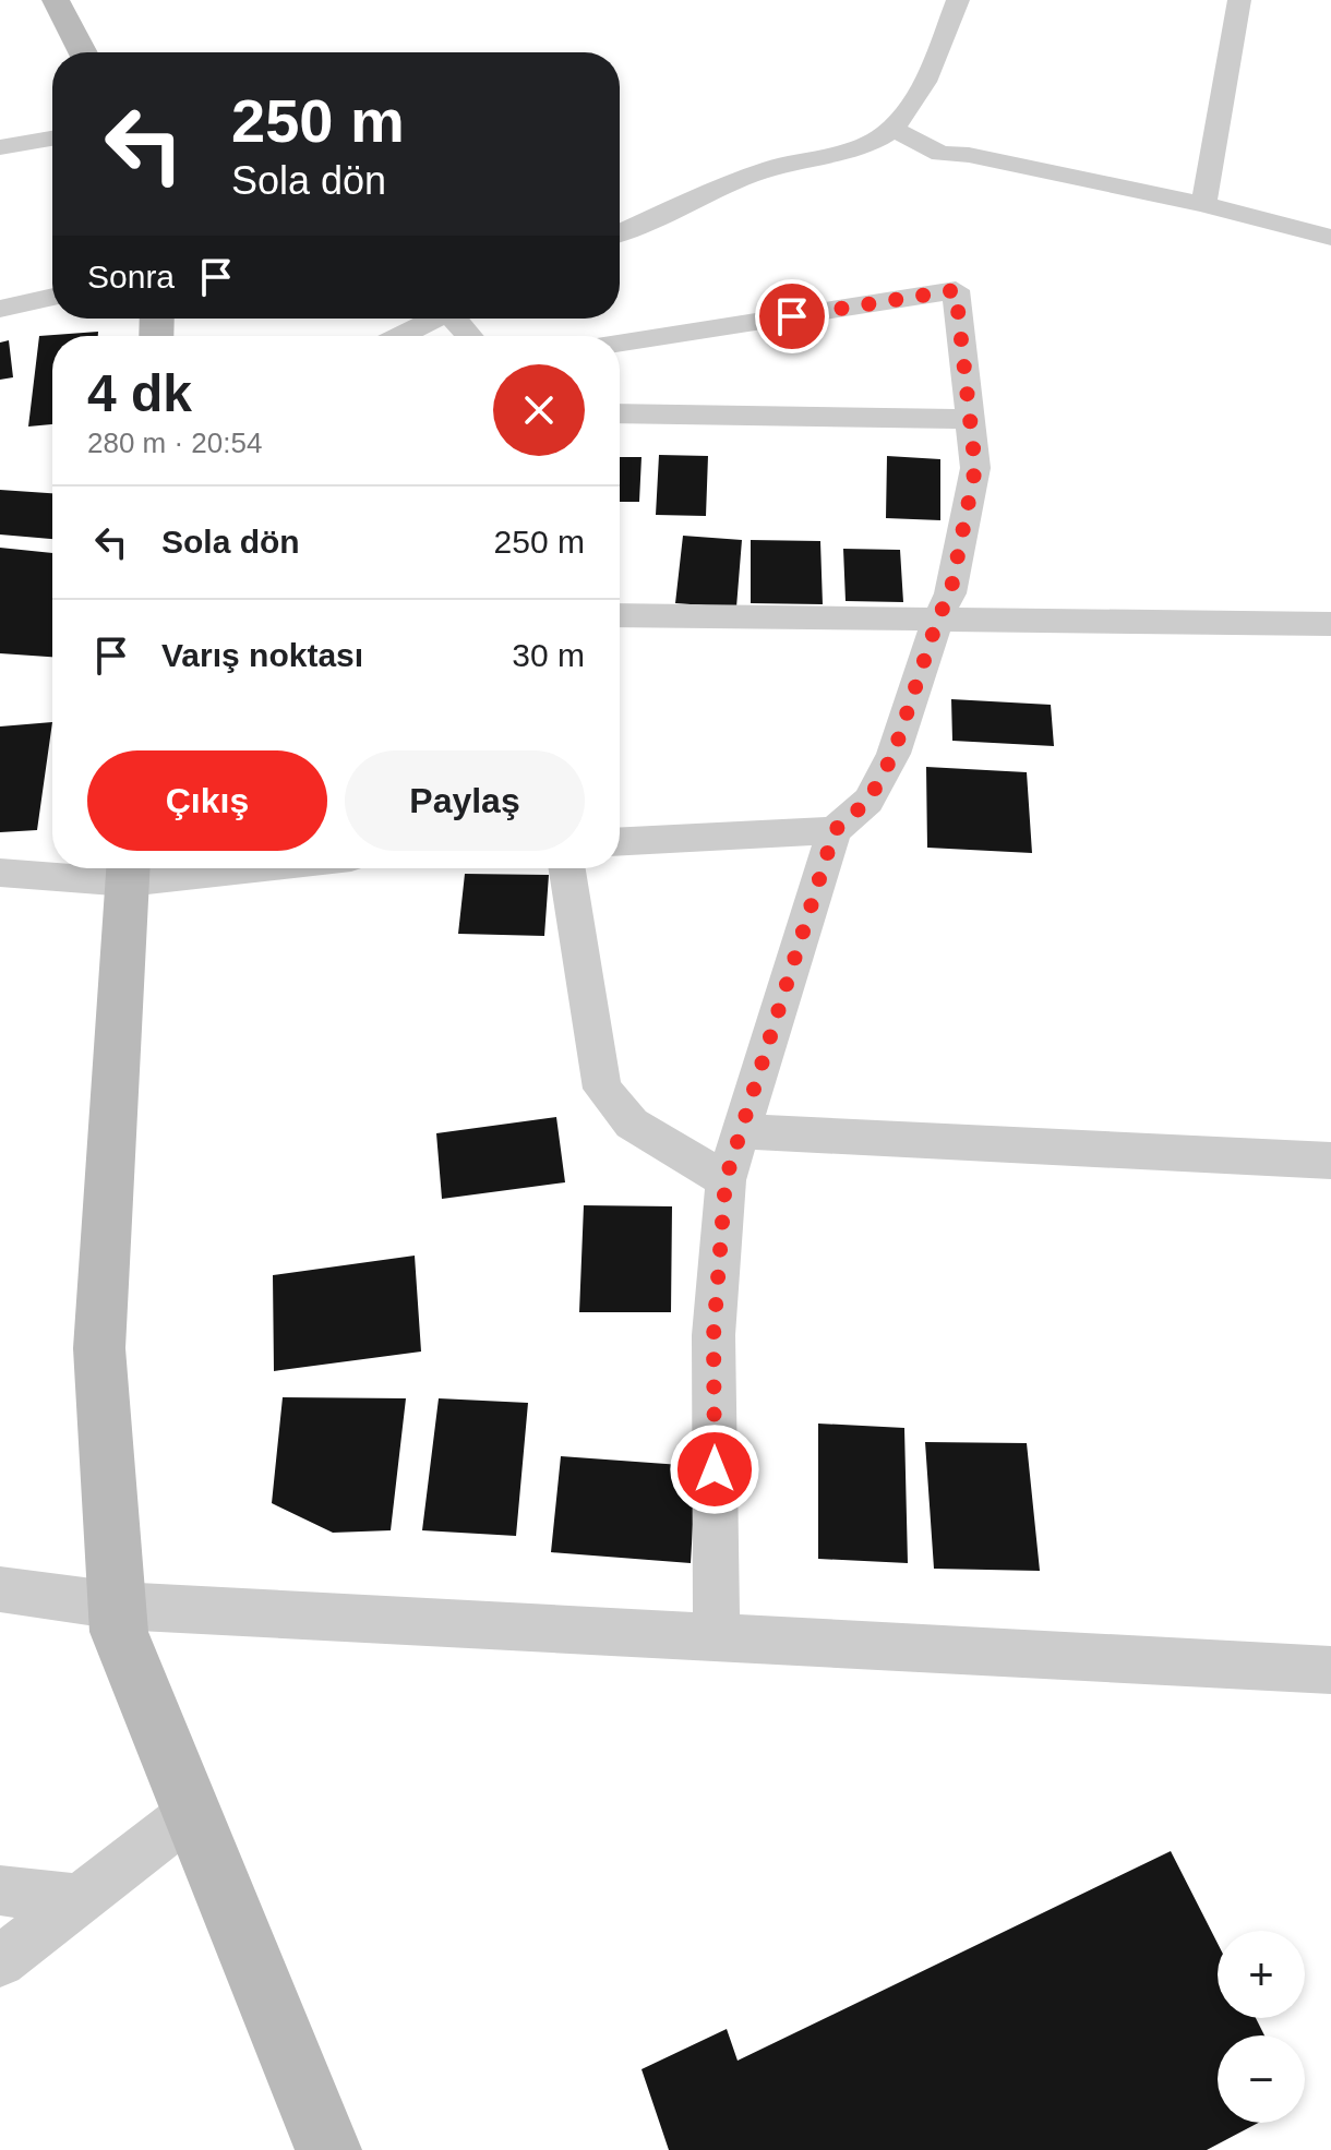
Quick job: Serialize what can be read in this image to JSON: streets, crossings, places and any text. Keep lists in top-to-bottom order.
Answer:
{
  "page": {
    "turn": ["250 m", "Sola dön"],
    "then": "Sonra",
    "heading": ["4 dk", "280 m · 20:54"],
    "list": [
      {
        "name": "Sola dön",
        "value": "250 m"
      },
      {
        "name": "Varış noktası",
        "value": "30 m"
      }
    ],
    "buttons": ["Çıkış", "Paylaş"],
    "map_buttons": ["+", "−"]
  }
}
